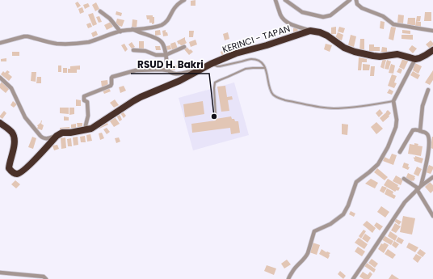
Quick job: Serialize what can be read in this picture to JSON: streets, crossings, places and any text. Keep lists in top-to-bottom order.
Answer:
{
  "streets": {
    "highway": ["KERINCI - TAPAN"]
  },
  "places": ["RSUD H. Bakri"]
}
